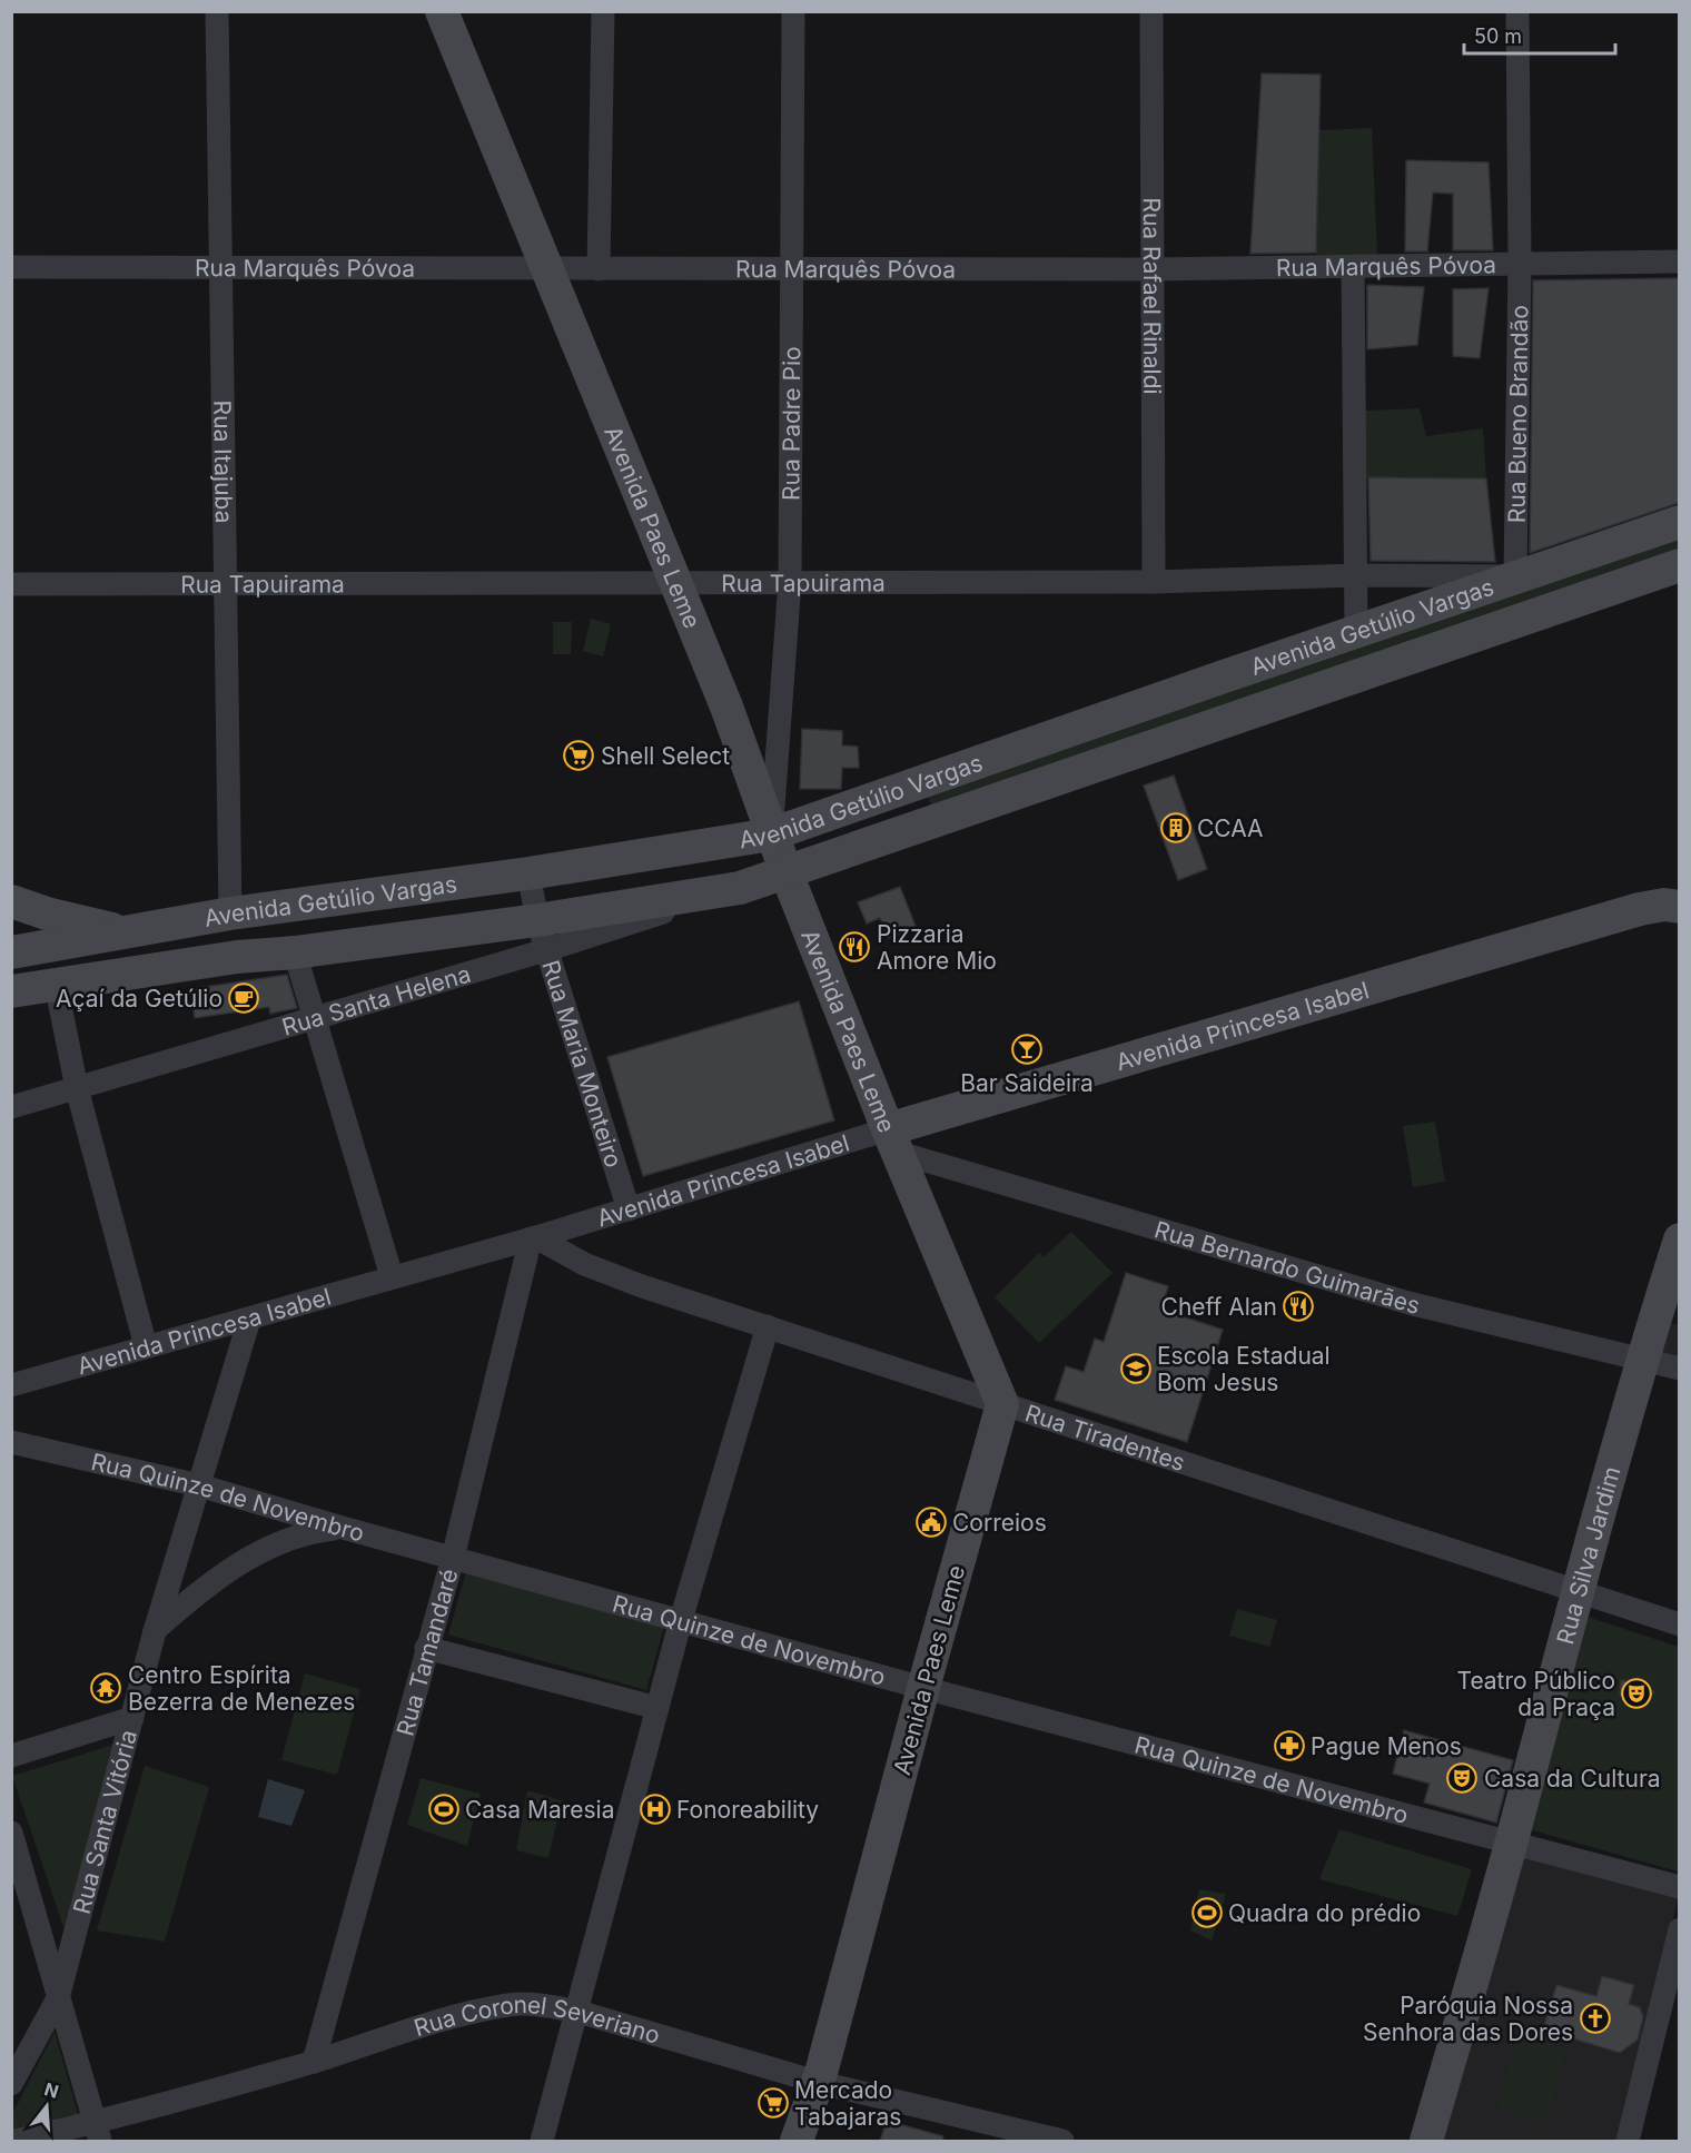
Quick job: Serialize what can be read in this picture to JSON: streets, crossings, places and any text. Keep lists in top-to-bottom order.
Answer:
{
  "streets": {
    "street": [
      "Rua Marquês Póvoa",
      "Rua Rafael Rinaldi",
      "Rua Bueno Brandão",
      "Rua Padre Pio",
      "Rua Itajuba",
      "Avenida Paes Leme",
      "Rua Tapuirama",
      "Avenida Getúlio Vargas",
      "Rua Santa Helena",
      "Avenida Princesa Isabel",
      "Rua Maria Monteiro",
      "Rua Bernardo Guimarães",
      "Rua Tiradentes",
      "Rua Quinze de Novembro",
      "Rua Silva Jardim",
      "Rua Tamandaré",
      "Rua Santa Vitória",
      "Rua Coronel Severiano"
    ]
  },
  "crossings": [
    ["Rua Marquês Póvoa", "Rua Rafael Rinaldi"],
    ["Rua Marquês Póvoa", "Rua Bueno Brandão"],
    ["Rua Marquês Póvoa", "Rua Padre Pio"],
    ["Rua Marquês Póvoa", "Rua Itajuba"],
    ["Rua Marquês Póvoa", "Avenida Paes Leme"],
    ["Rua Rafael Rinaldi", "Rua Tapuirama"],
    ["Rua Bueno Brandão", "Rua Tapuirama"],
    ["Rua Bueno Brandão", "Avenida Getúlio Vargas"],
    ["Rua Padre Pio", "Avenida Paes Leme"],
    ["Rua Padre Pio", "Rua Tapuirama"],
    ["Rua Padre Pio", "Avenida Getúlio Vargas"],
    ["Rua Itajuba", "Rua Tapuirama"],
    ["Rua Itajuba", "Avenida Getúlio Vargas"],
    ["Avenida Paes Leme", "Rua Tapuirama"],
    ["Avenida Paes Leme", "Avenida Getúlio Vargas"],
    ["Avenida Paes Leme", "Avenida Princesa Isabel"],
    ["Avenida Paes Leme", "Rua Bernardo Guimarães"],
    ["Avenida Paes Leme", "Rua Tiradentes"],
    ["Avenida Paes Leme", "Rua Quinze de Novembro"],
    ["Avenida Paes Leme", "Rua Coronel Severiano"],
    ["Rua Tapuirama", "Avenida Getúlio Vargas"],
    ["Avenida Getúlio Vargas", "Rua Santa Helena"],
    ["Avenida Getúlio Vargas", "Rua Maria Monteiro"],
    ["Rua Santa Helena", "Rua Maria Monteiro"],
    ["Avenida Princesa Isabel", "Rua Maria Monteiro"],
    ["Avenida Princesa Isabel", "Rua Bernardo Guimarães"],
    ["Avenida Princesa Isabel", "Rua Tiradentes"],
    ["Avenida Princesa Isabel", "Rua Tamandaré"],
    ["Avenida Princesa Isabel", "Rua Santa Vitória"],
    ["Rua Bernardo Guimarães", "Rua Silva Jardim"],
    ["Rua Tiradentes", "Rua Silva Jardim"],
    ["Rua Tiradentes", "Rua Tamandaré"],
    ["Rua Quinze de Novembro", "Rua Silva Jardim"],
    ["Rua Quinze de Novembro", "Rua Tamandaré"],
    ["Rua Quinze de Novembro", "Rua Santa Vitória"],
    ["Rua Tamandaré", "Rua Coronel Severiano"]
  ],
  "places": {
    "supermarket": ["Shell Select", "Mercado Tabajaras"],
    "building": ["CCAA"],
    "restaurant": ["Pizzaria Amore Mio", "Cheff Alan"],
    "cafe": ["Açaí da Getúlio"],
    "bar": ["Bar Saideira"],
    "school or university": ["Escola Estadual Bom Jesus"],
    "public building": ["Correios"],
    "temple": ["Centro Espírita Bezerra de Menezes"],
    "theatre": ["Teatro Público da Praça", "Casa da Cultura"],
    "pharmacy": ["Pague Menos"],
    "sports": ["Casa Maresia", "Quadra do prédio"],
    "hospital": ["Fonoreability"],
    "church": ["Paróquia Nossa Senhora das Dores"]
  },
  "scale_bar": "50 m",
  "north": "top"
}
